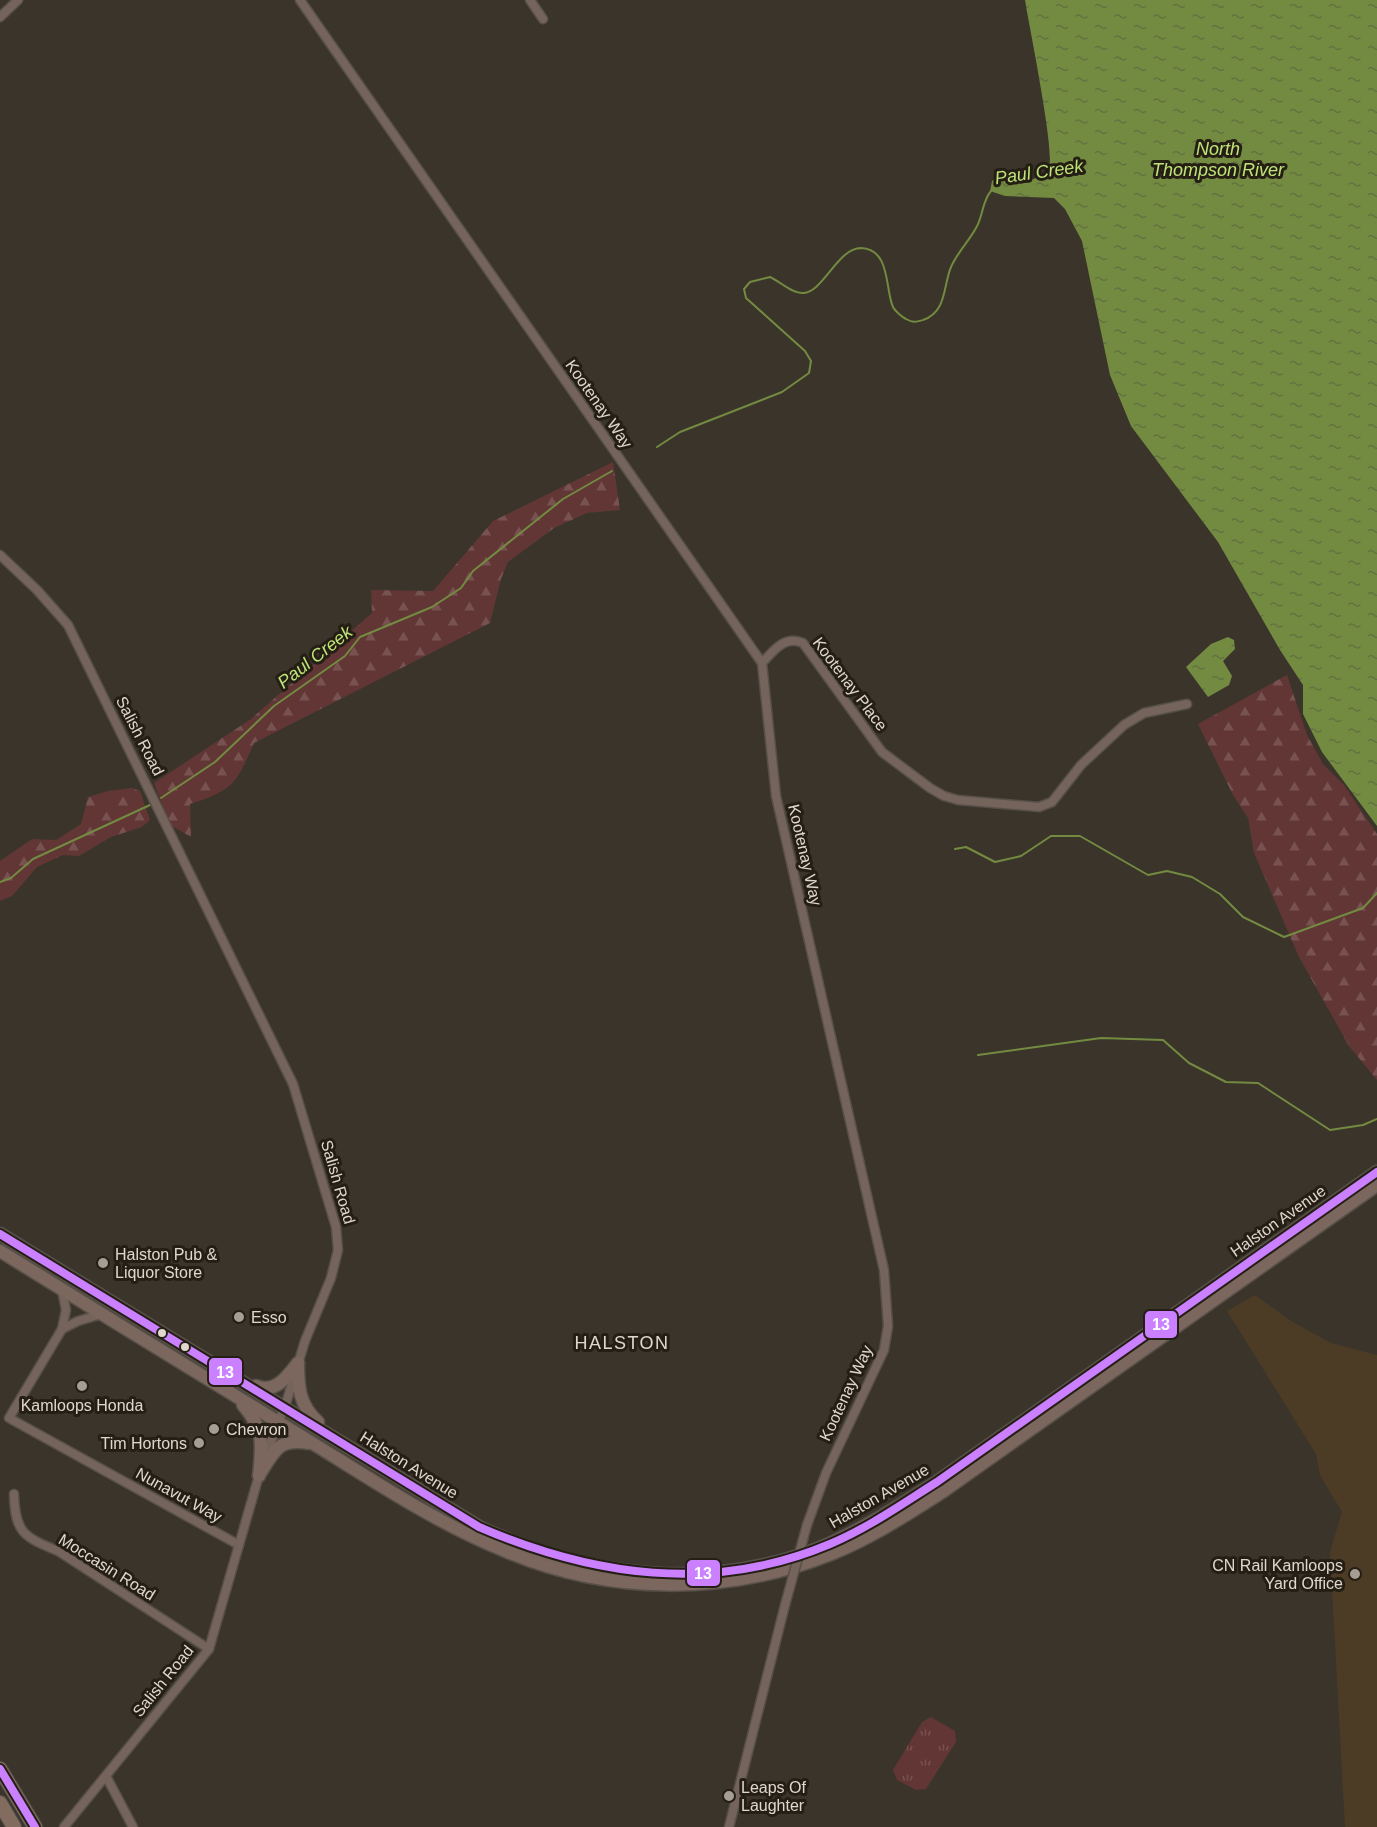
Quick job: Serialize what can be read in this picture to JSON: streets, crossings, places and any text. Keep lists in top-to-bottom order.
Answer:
{
  "streets": {
    "main road": ["Halston Avenue"],
    "street": [
      "Kootenay Way",
      "Kootenay Place",
      "Salish Road",
      "Nunavut Way",
      "Moccasin Road"
    ]
  },
  "crossings": [
    ["Kootenay Way", "Kootenay Place"],
    ["Salish Road", "Halston Avenue"],
    ["Salish Road", "Nunavut Way"],
    ["Salish Road", "Moccasin Road"]
  ],
  "districts": ["HALSTON"],
  "water": ["North Thompson River", "Paul Creek"],
  "places": [
    "Halston Pub & Liquor Store",
    "Esso",
    "Kamloops Honda",
    "Chevron",
    "Tim Hortons",
    "CN Rail Kamloops Yard Office",
    "Leaps Of Laughter"
  ],
  "lines": ["transit line 13"]
}
